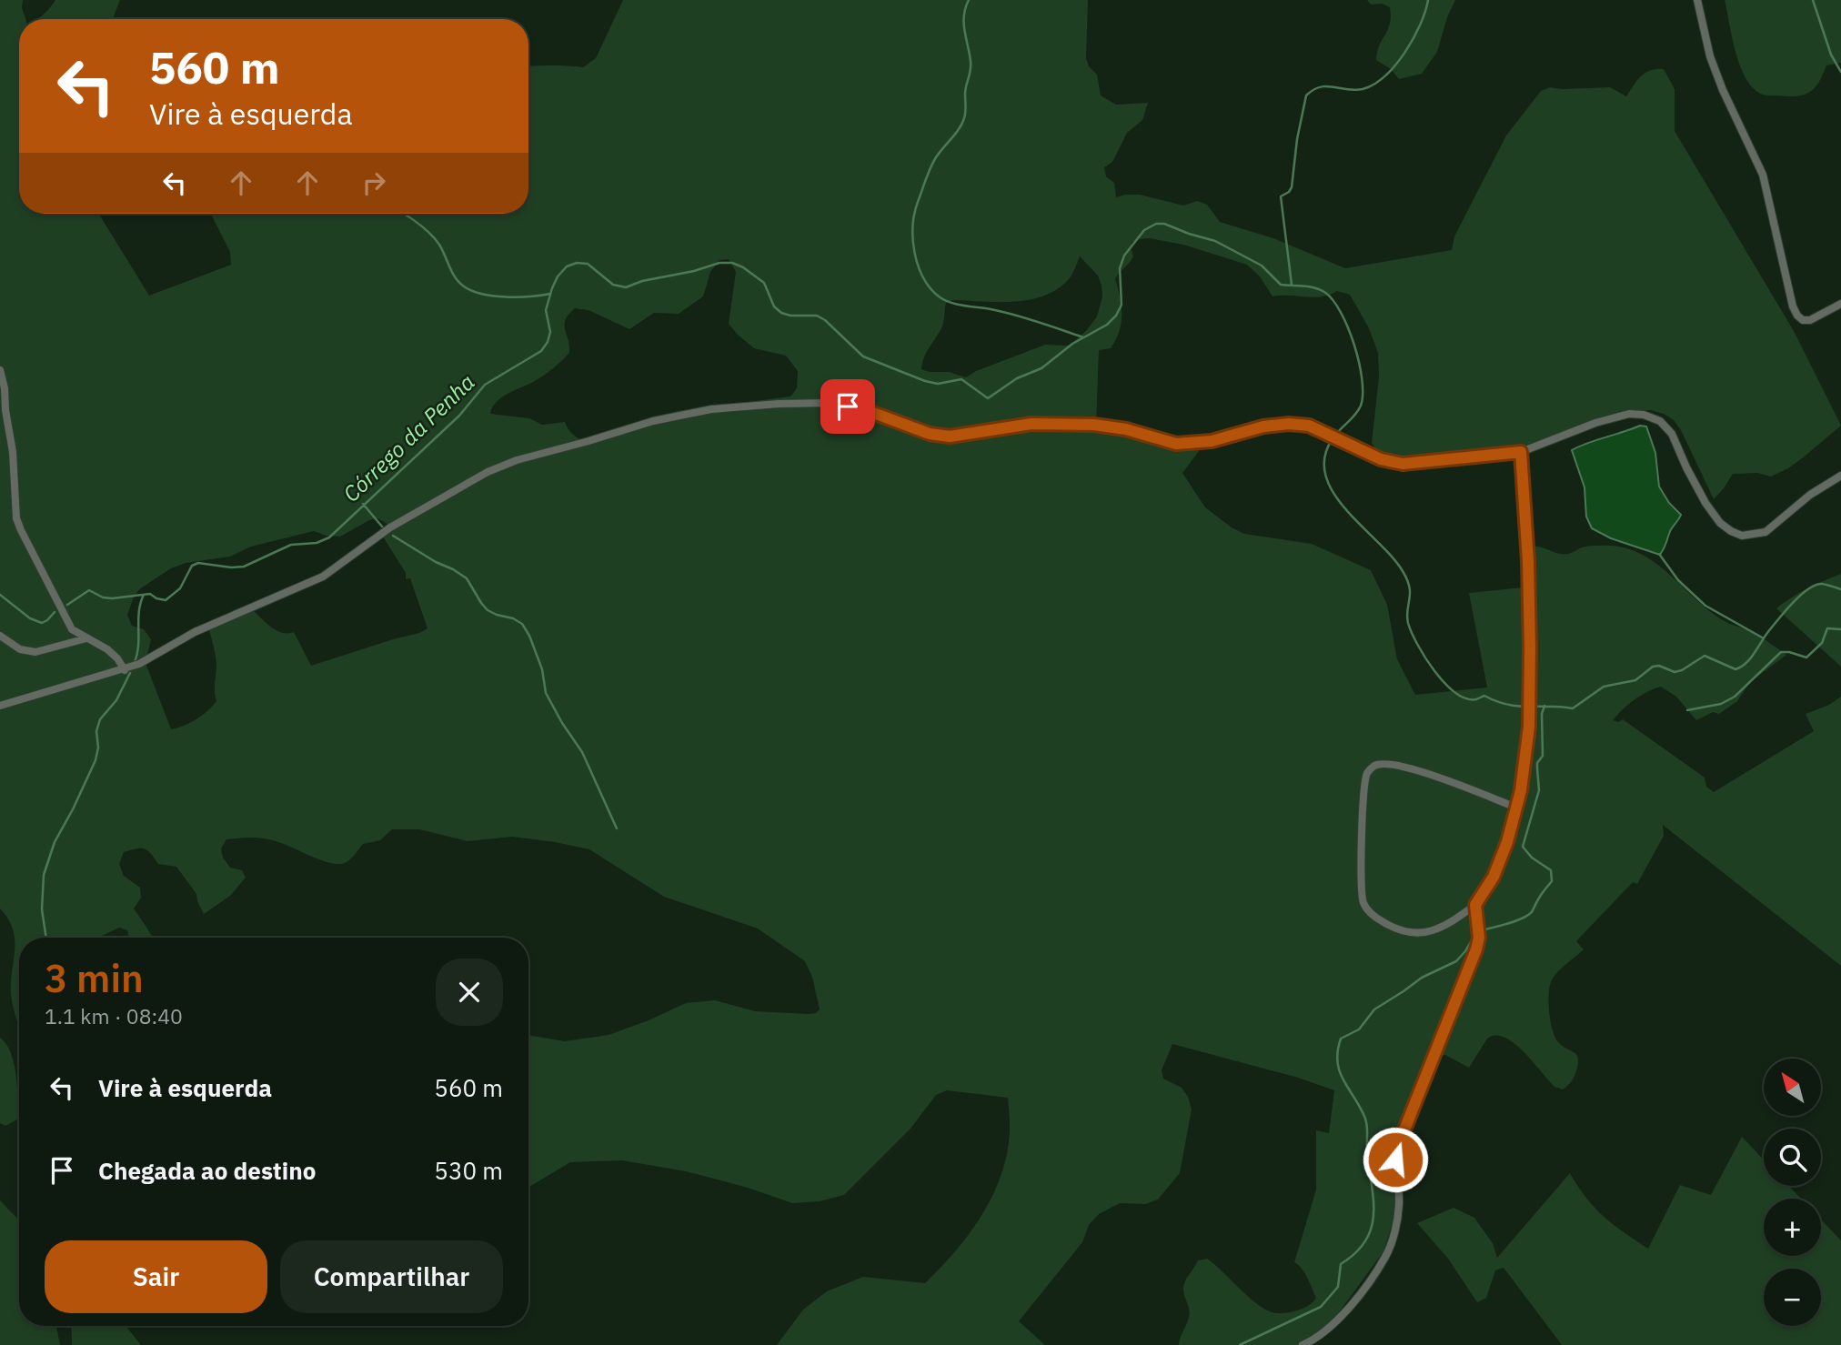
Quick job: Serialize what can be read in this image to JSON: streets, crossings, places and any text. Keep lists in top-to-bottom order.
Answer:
{
  "water": ["Córrego da Penha"],
  "north": "top left",
  "page": {
    "turn": ["560 m", "Vire à esquerda"],
    "heading": ["3 min", "1.1 km · 08:40"],
    "list": [
      {
        "name": "Vire à esquerda",
        "value": "560 m"
      },
      {
        "name": "Chegada ao destino",
        "value": "530 m"
      }
    ],
    "map_buttons": ["+", "−"],
    "buttons": ["Sair", "Compartilhar"]
  }
}
